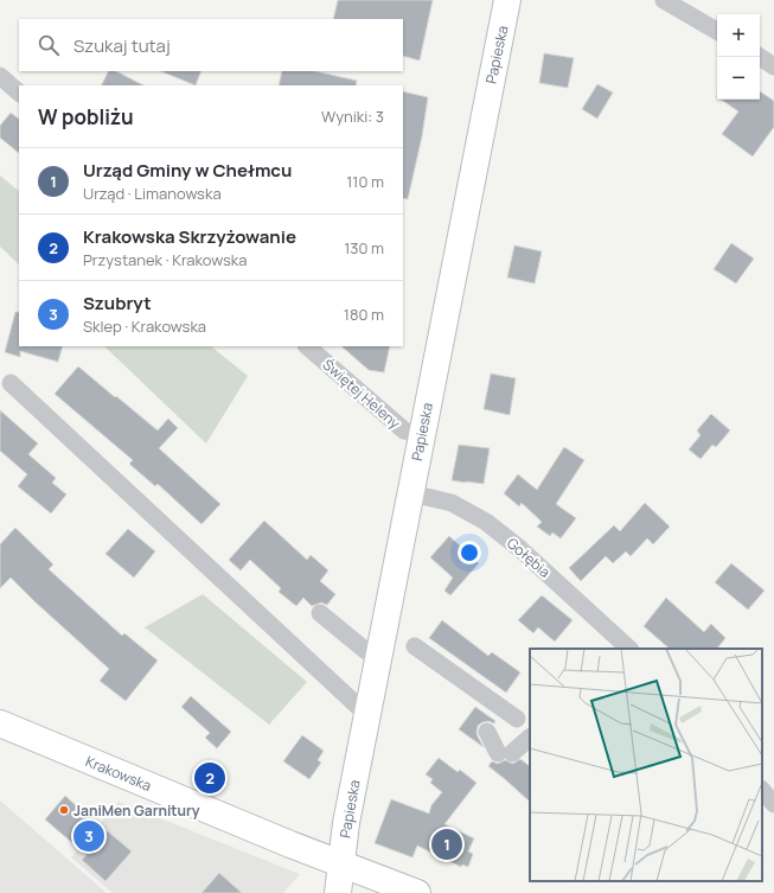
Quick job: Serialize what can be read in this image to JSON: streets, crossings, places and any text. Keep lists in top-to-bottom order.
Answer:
{
  "streets": {
    "street": [
      "Papieska",
      "Świętej Heleny",
      "Gołębia",
      "Krakowska"
    ]
  },
  "crossings": [
    ["Papieska", "Świętej Heleny"],
    ["Papieska", "Gołębia"],
    ["Papieska", "Krakowska"]
  ],
  "places": ["JaniMen Garnitury"],
  "page": {
    "map_buttons": ["+", "−"],
    "search": "Szukaj tutaj",
    "heading": ["W pobliżu", "Wyniki: 3"],
    "list": [
      {
        "mark": "1",
        "name": "Urząd Gminy w Chełmcu",
        "note": "Urząd · Limanowska",
        "value": "110 m"
      },
      {
        "mark": "2",
        "name": "Krakowska Skrzyżowanie",
        "note": "Przystanek · Krakowska",
        "value": "130 m"
      },
      {
        "mark": "3",
        "name": "Szubryt",
        "note": "Sklep · Krakowska",
        "value": "180 m"
      }
    ],
    "pins": ["2", "3", "1"]
  }
}
